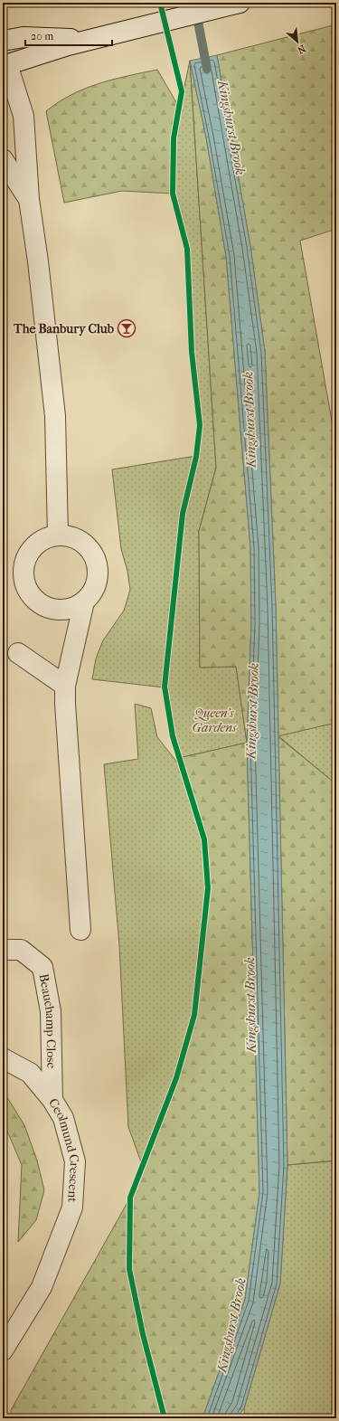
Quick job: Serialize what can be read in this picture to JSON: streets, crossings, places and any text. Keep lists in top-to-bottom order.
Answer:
{
  "streets": {
    "street": ["Beauchamp Close", "Ceolmund Crescent"]
  },
  "crossings": [
    ["Beauchamp Close", "Ceolmund Crescent"]
  ],
  "water": ["Kingshurst Brook"],
  "parks": ["Queen’s Gardens"],
  "places": {
    "bar": ["The Banbury Club"]
  },
  "scale_bar": "20 m",
  "north": "bottom right"
}
